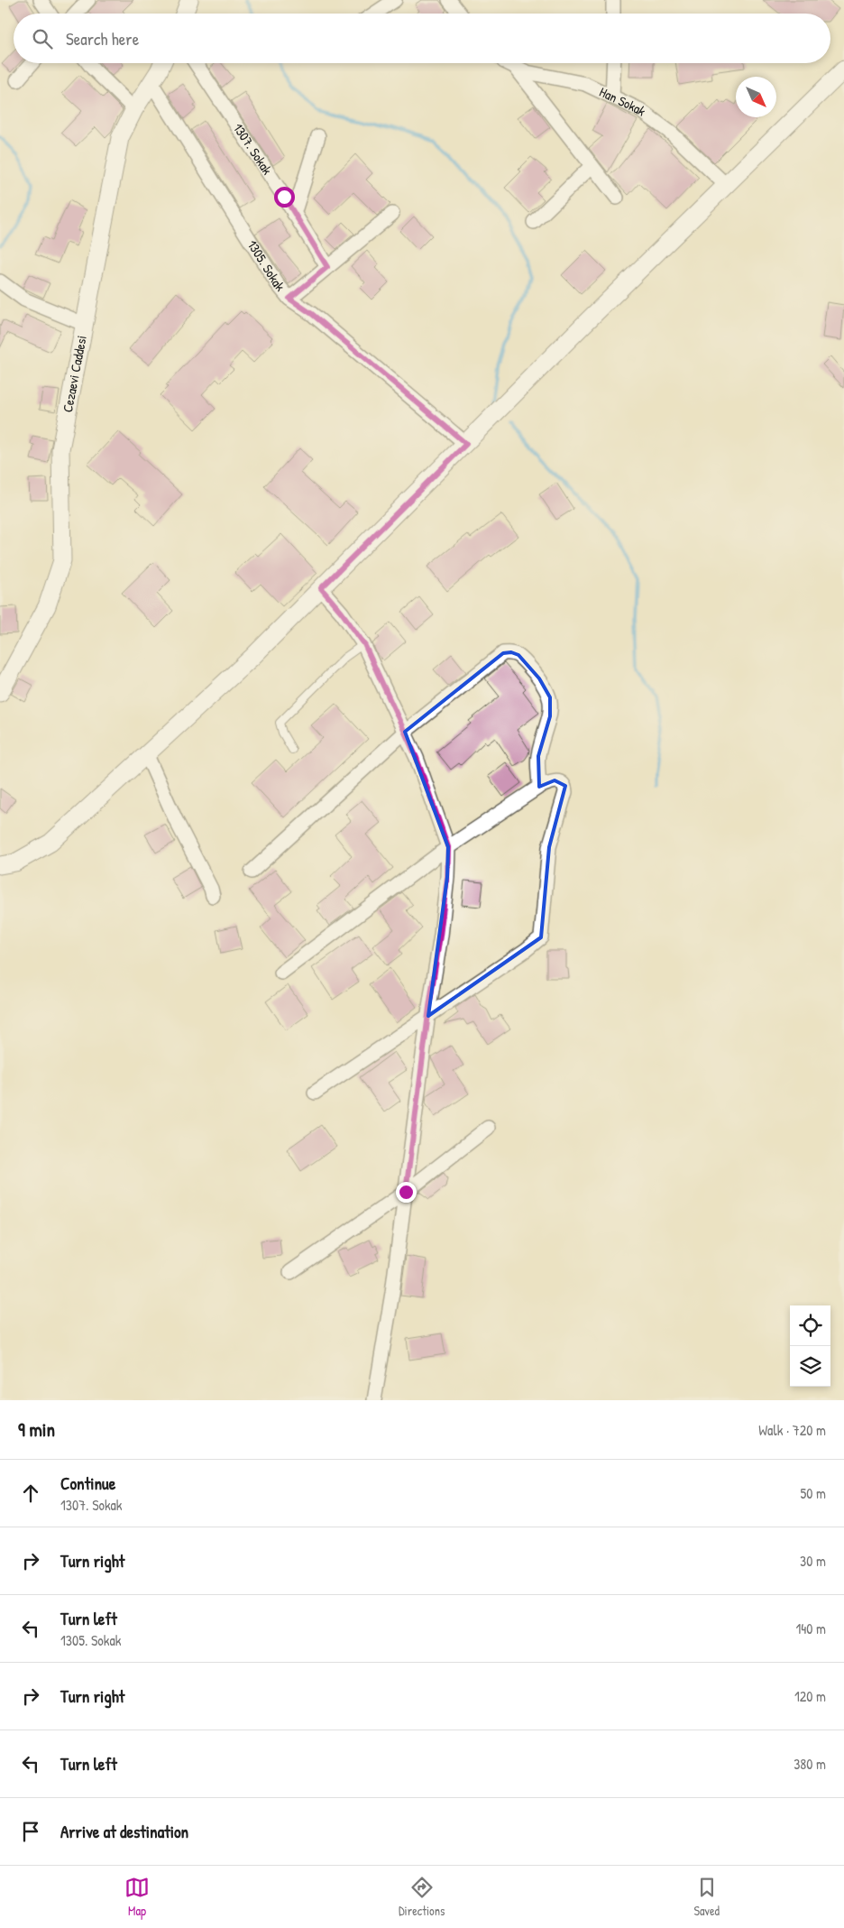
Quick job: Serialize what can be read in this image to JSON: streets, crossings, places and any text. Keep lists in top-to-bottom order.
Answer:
{
  "streets": {
    "street": [
      "Han Sokak",
      "1307. Sokak",
      "1305. Sokak",
      "Cezaevi Caddesi"
    ]
  },
  "crossings": [
    ["1305. Sokak", "Cezaevi Caddesi"]
  ],
  "north": "bottom right",
  "page": {
    "search": "Search here",
    "heading": ["9 min", "Walk · 720 m"],
    "list": [
      ["Continue", "1307. Sokak", "50 m"],
      ["Turn right", "30 m"],
      ["Turn left", "1305. Sokak", "140 m"],
      ["Turn right", "120 m"],
      ["Turn left", "380 m"],
      "Arrive at destination"
    ],
    "nav": ["Map", "Directions", "Saved"]
  }
}
